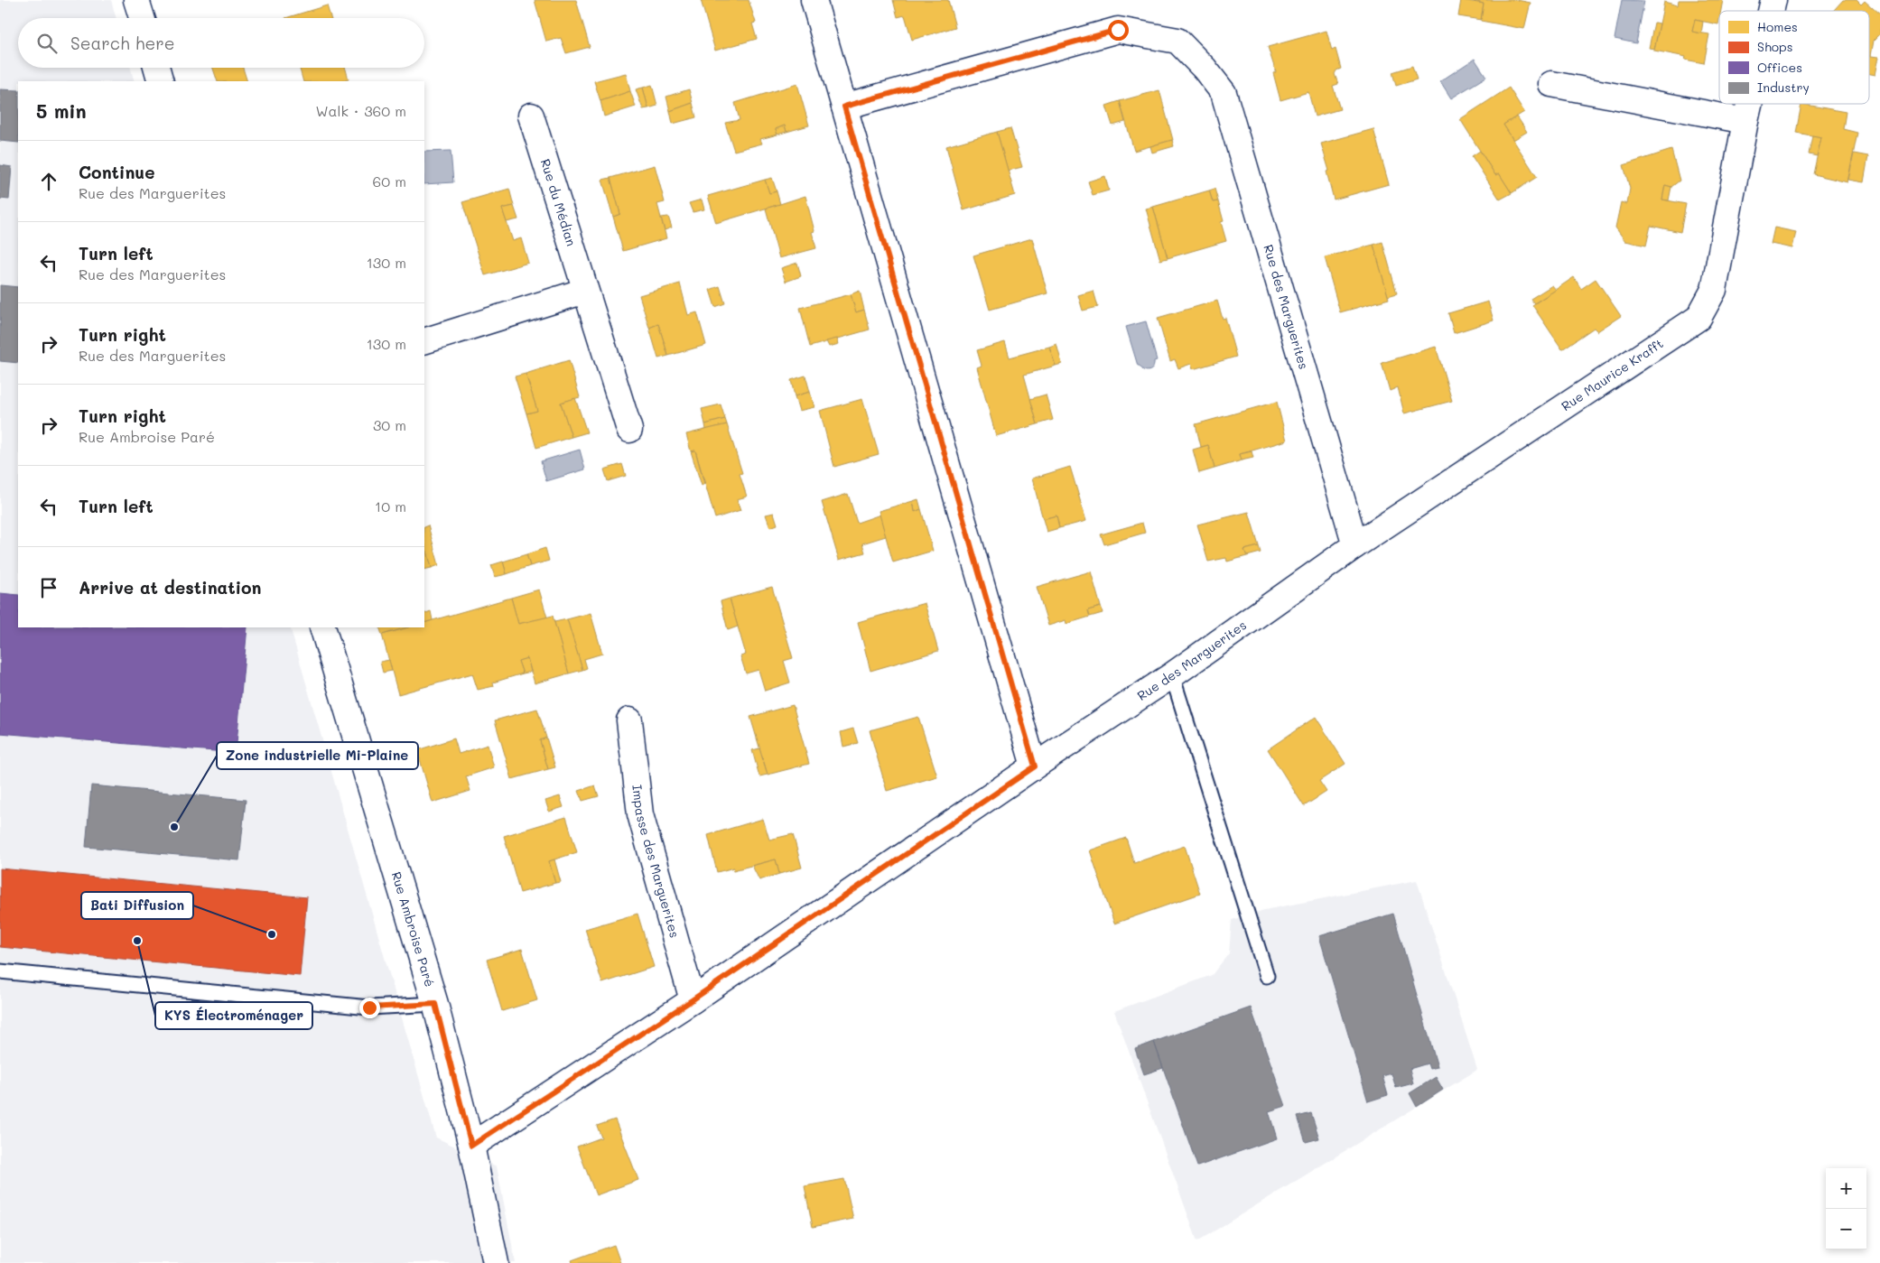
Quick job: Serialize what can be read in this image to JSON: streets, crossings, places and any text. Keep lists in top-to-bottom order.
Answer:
{
  "streets": {
    "street": [
      "Rue du Médian",
      "Rue des Marguerites",
      "Rue Maurice Krafft",
      "Impasse des Marguerites",
      "Rue Ambroise Paré"
    ]
  },
  "crossings": [
    ["Rue des Marguerites", "Rue Maurice Krafft"],
    ["Rue des Marguerites", "Impasse des Marguerites"],
    ["Rue des Marguerites", "Rue Ambroise Paré"]
  ],
  "places": ["Zone industrielle Mi-Plaine", "Bati Diffusion", "KYS Électroménager"],
  "legend": [
    "Homes",
    "Shops",
    "Offices",
    "Industry"
  ],
  "page": {
    "search": "Search here",
    "heading": ["5 min", "Walk · 360 m"],
    "list": [
      ["Continue", "Rue des Marguerites", "60 m"],
      ["Turn left", "Rue des Marguerites", "130 m"],
      ["Turn right", "Rue des Marguerites", "130 m"],
      ["Turn right", "Rue Ambroise Paré", "30 m"],
      ["Turn left", "10 m"],
      "Arrive at destination"
    ],
    "map_buttons": ["+", "−"]
  }
}
